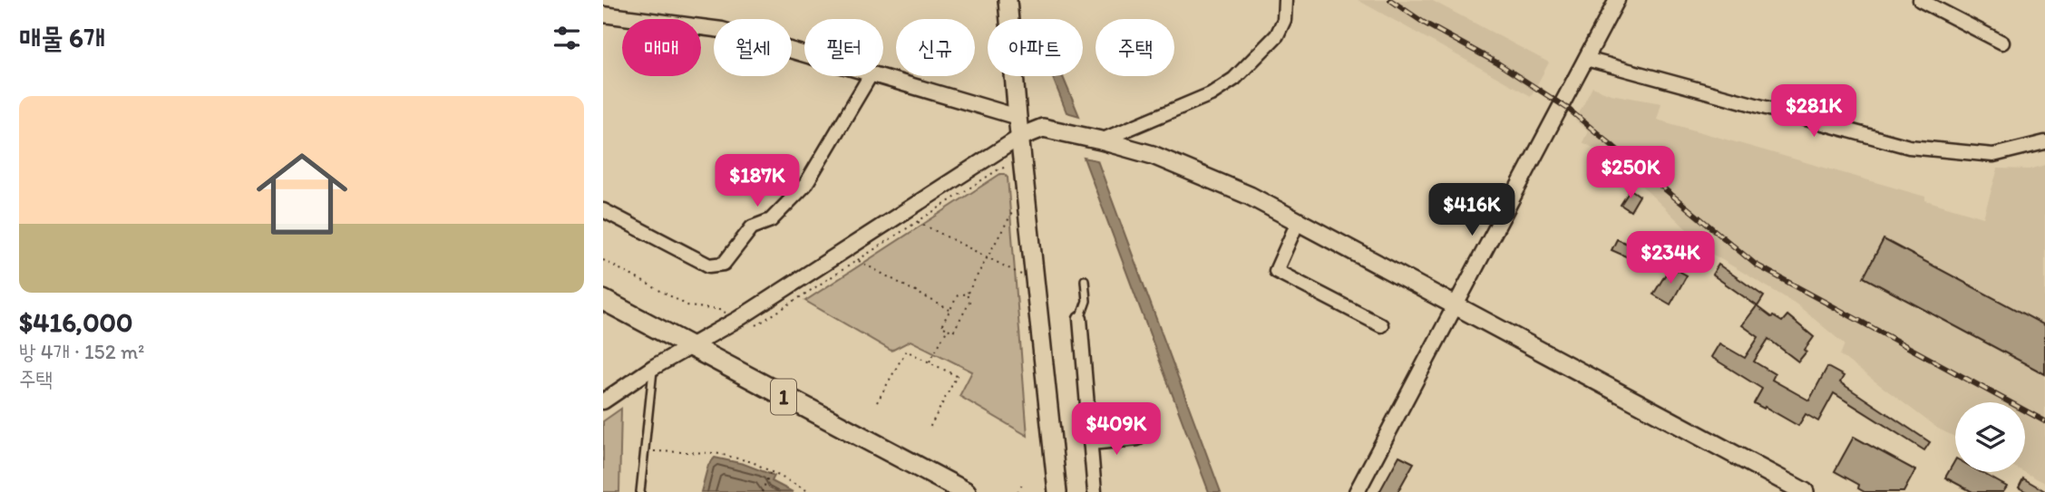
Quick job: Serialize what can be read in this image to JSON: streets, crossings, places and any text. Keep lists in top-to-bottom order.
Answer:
{
  "streets": {
    "main road": ["1"]
  },
  "page": {
    "heading": "매물 6개",
    "chip": [
      "매매",
      "월세",
      "필터",
      "신규",
      "아파트",
      "주택"
    ],
    "list": [
      {
        "name": "$416,000",
        "note": "방 4개 · 152 m² · 주택"
      }
    ],
    "price": [
      "$281K",
      "$250K",
      "$187K",
      "$416K",
      "$234K",
      "$409K"
    ]
  }
}
